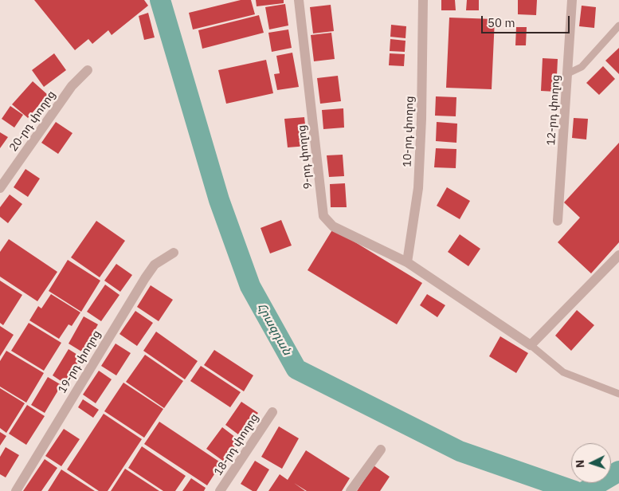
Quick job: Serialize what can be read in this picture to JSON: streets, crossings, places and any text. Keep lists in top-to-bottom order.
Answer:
{
  "streets": {
    "street": [
      "12-րդ փողոց",
      "20-րդ փողոց",
      "10-րդ փողոց",
      "9-րդ փողոց",
      "19-րդ փողոց",
      "18-րդ փողոց"
    ]
  },
  "crossings": [
    ["10-րդ փողոց", "9-րդ փողոց"]
  ],
  "water": ["Հրազդան"],
  "scale_bar": "50 m",
  "north": "left"
}
